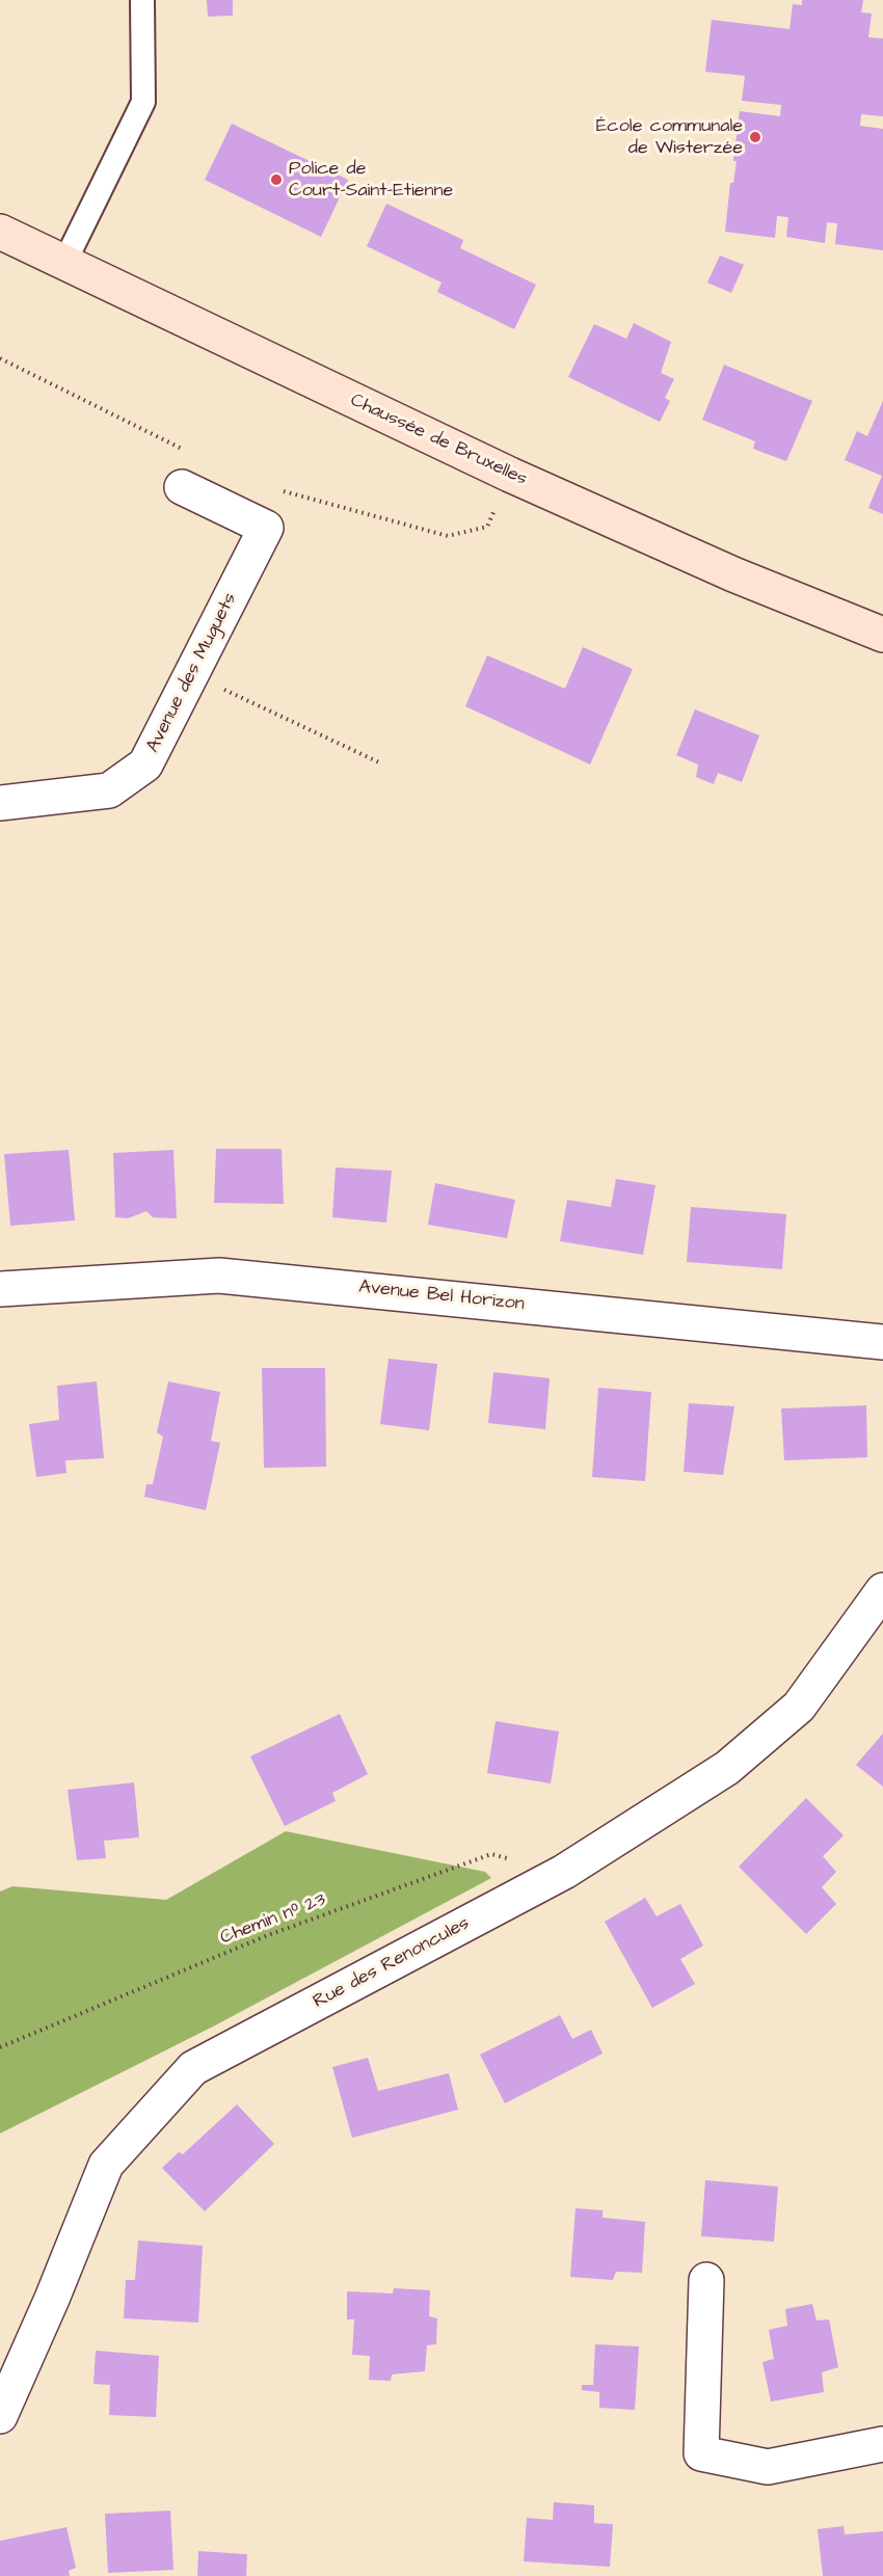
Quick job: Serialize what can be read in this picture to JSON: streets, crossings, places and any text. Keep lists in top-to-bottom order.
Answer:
{
  "streets": {
    "main road": ["Chaussée de Bruxelles"],
    "street": ["Avenue des Muguets", "Avenue Bel Horizon", "Rue des Renoncules"],
    "path": ["Chemin nᵒ 23"]
  },
  "crossings": [
    ["Chemin nᵒ 23", "Rue des Renoncules"]
  ],
  "places": ["École communale de Wisterzée", "Police de Court-Saint-Etienne"]
}
